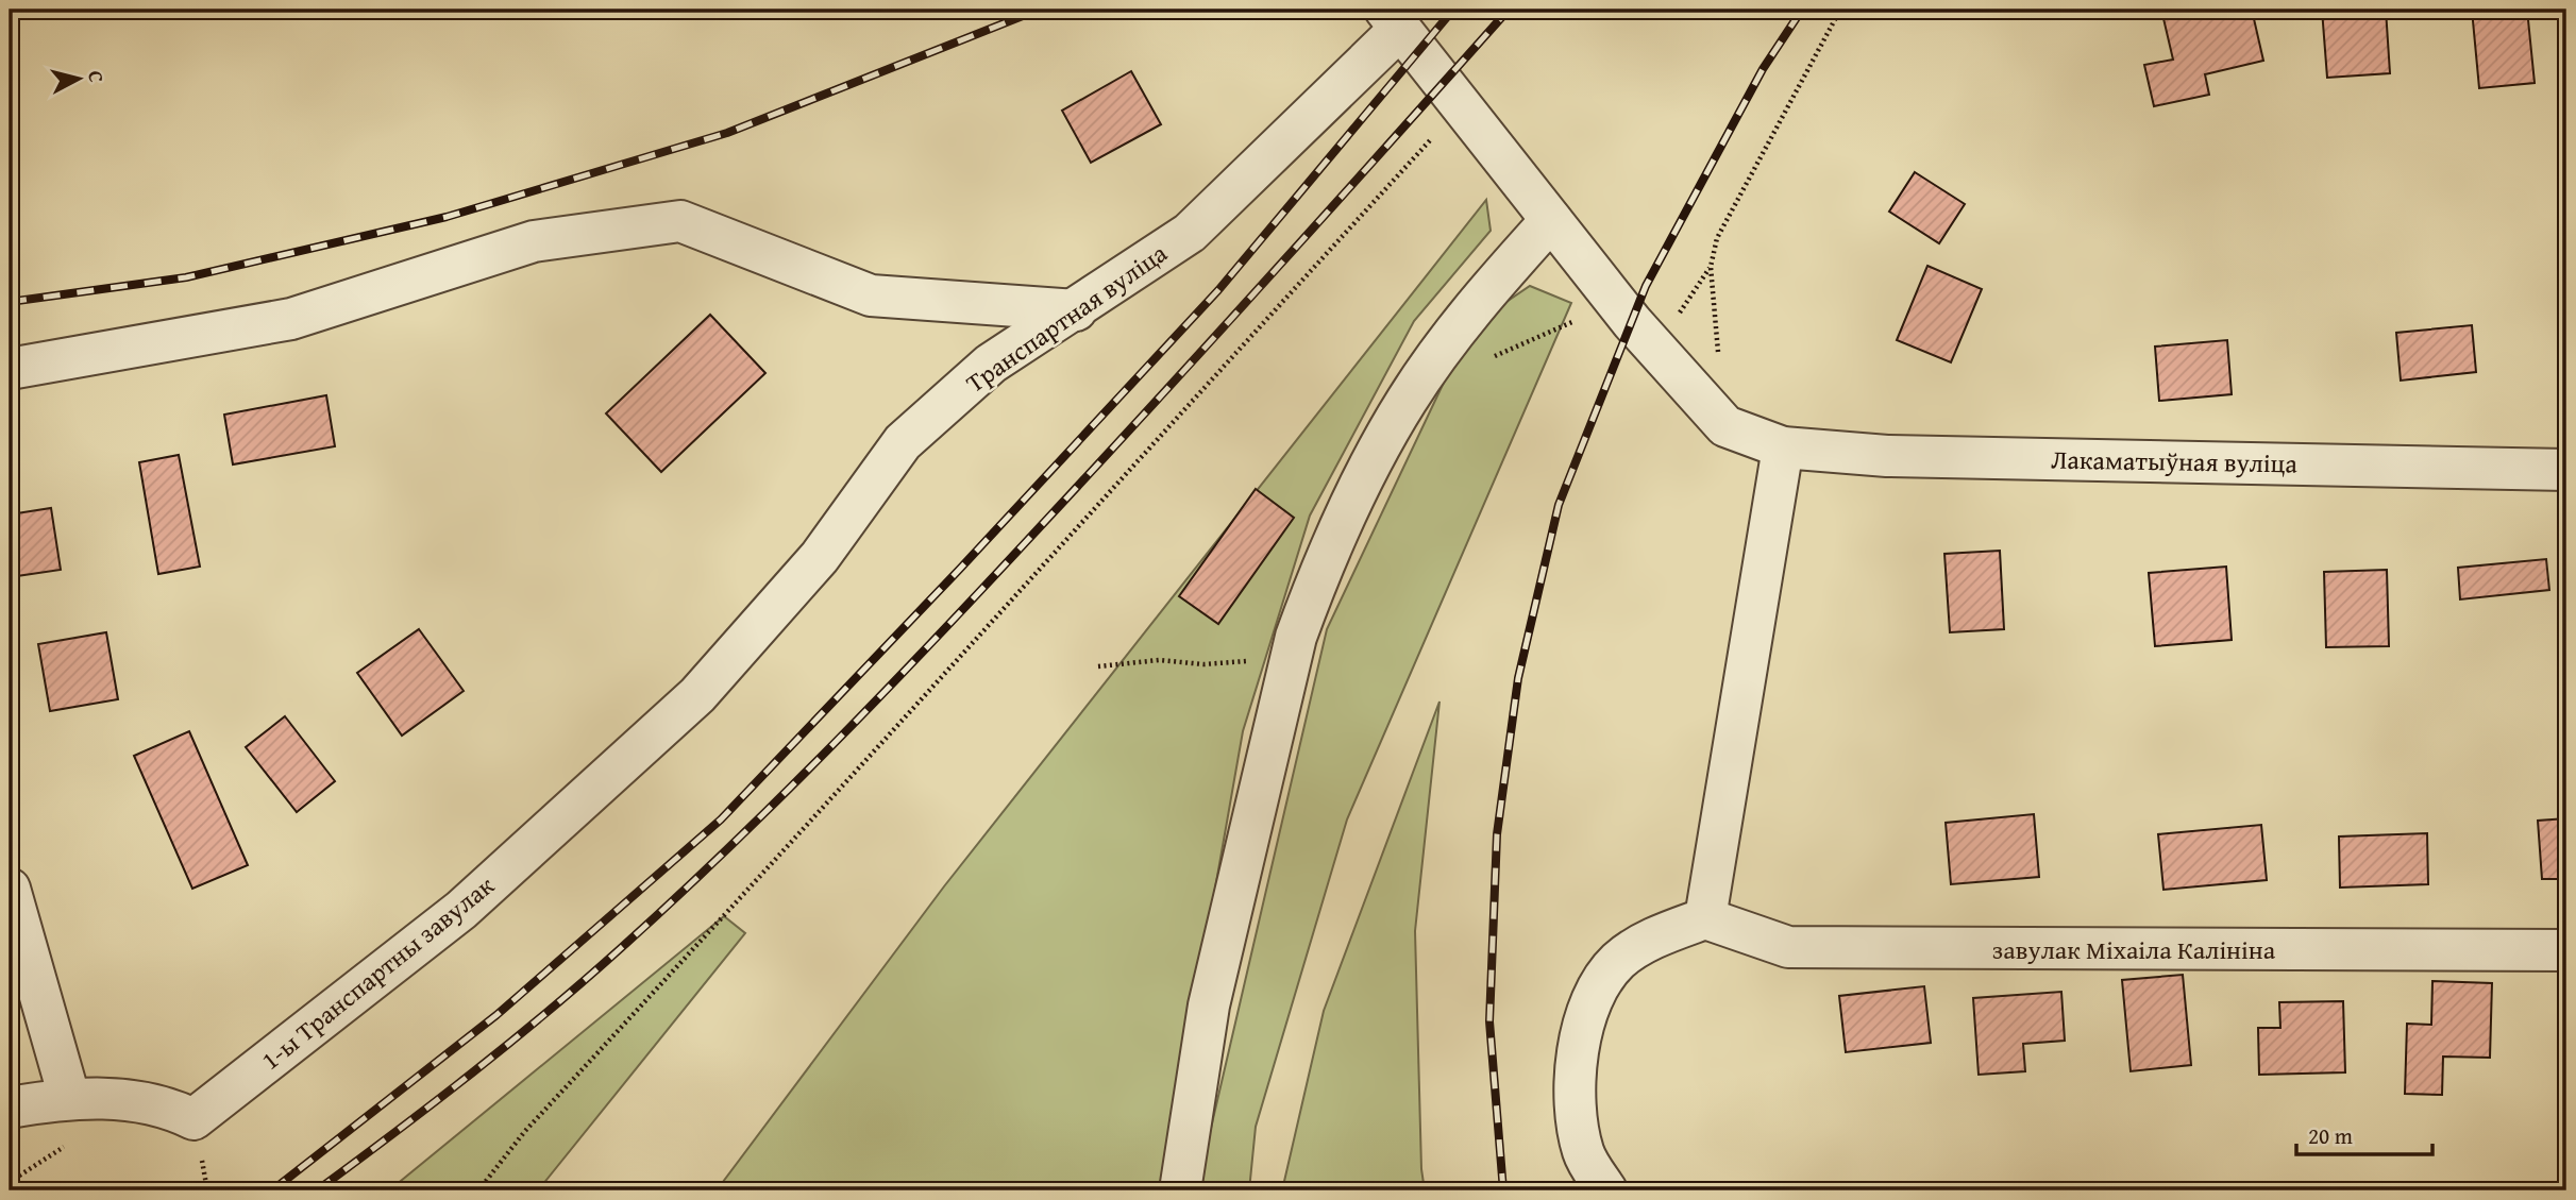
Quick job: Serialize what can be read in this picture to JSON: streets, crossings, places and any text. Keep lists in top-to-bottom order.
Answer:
{
  "streets": {
    "street": [
      "Транспартная вуліца",
      "Лакаматыўная вуліца",
      "завулак Міхаіла Калініна",
      "1-ы Транспартны завулак"
    ]
  },
  "crossings": [
    ["Транспартная вуліца", "Лакаматыўная вуліца"],
    ["Транспартная вуліца", "1-ы Транспартны завулак"]
  ],
  "scale_bar": "20 m",
  "north": "right"
}
